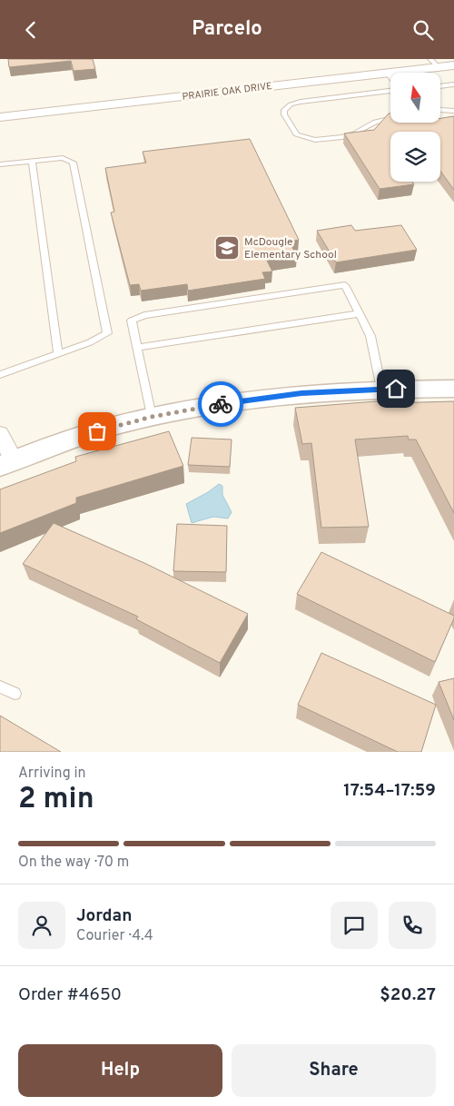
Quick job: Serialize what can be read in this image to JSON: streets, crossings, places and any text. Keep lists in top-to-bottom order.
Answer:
{
  "streets": {
    "street": ["PRAIRIE OAK DRIVE"]
  },
  "places": {
    "school or university": ["McDougle Elementary School"]
  },
  "north": "top",
  "page": {
    "header": "Parcelo",
    "heading": ["2 min", "Arriving in", "17:54–17:59"],
    "panel": [
      "Jordan",
      "Courier · 4.4",
      "Order #4650",
      "$20.27"
    ],
    "bar": "On the way · 70 m",
    "buttons": ["Help", "Share"]
  }
}
